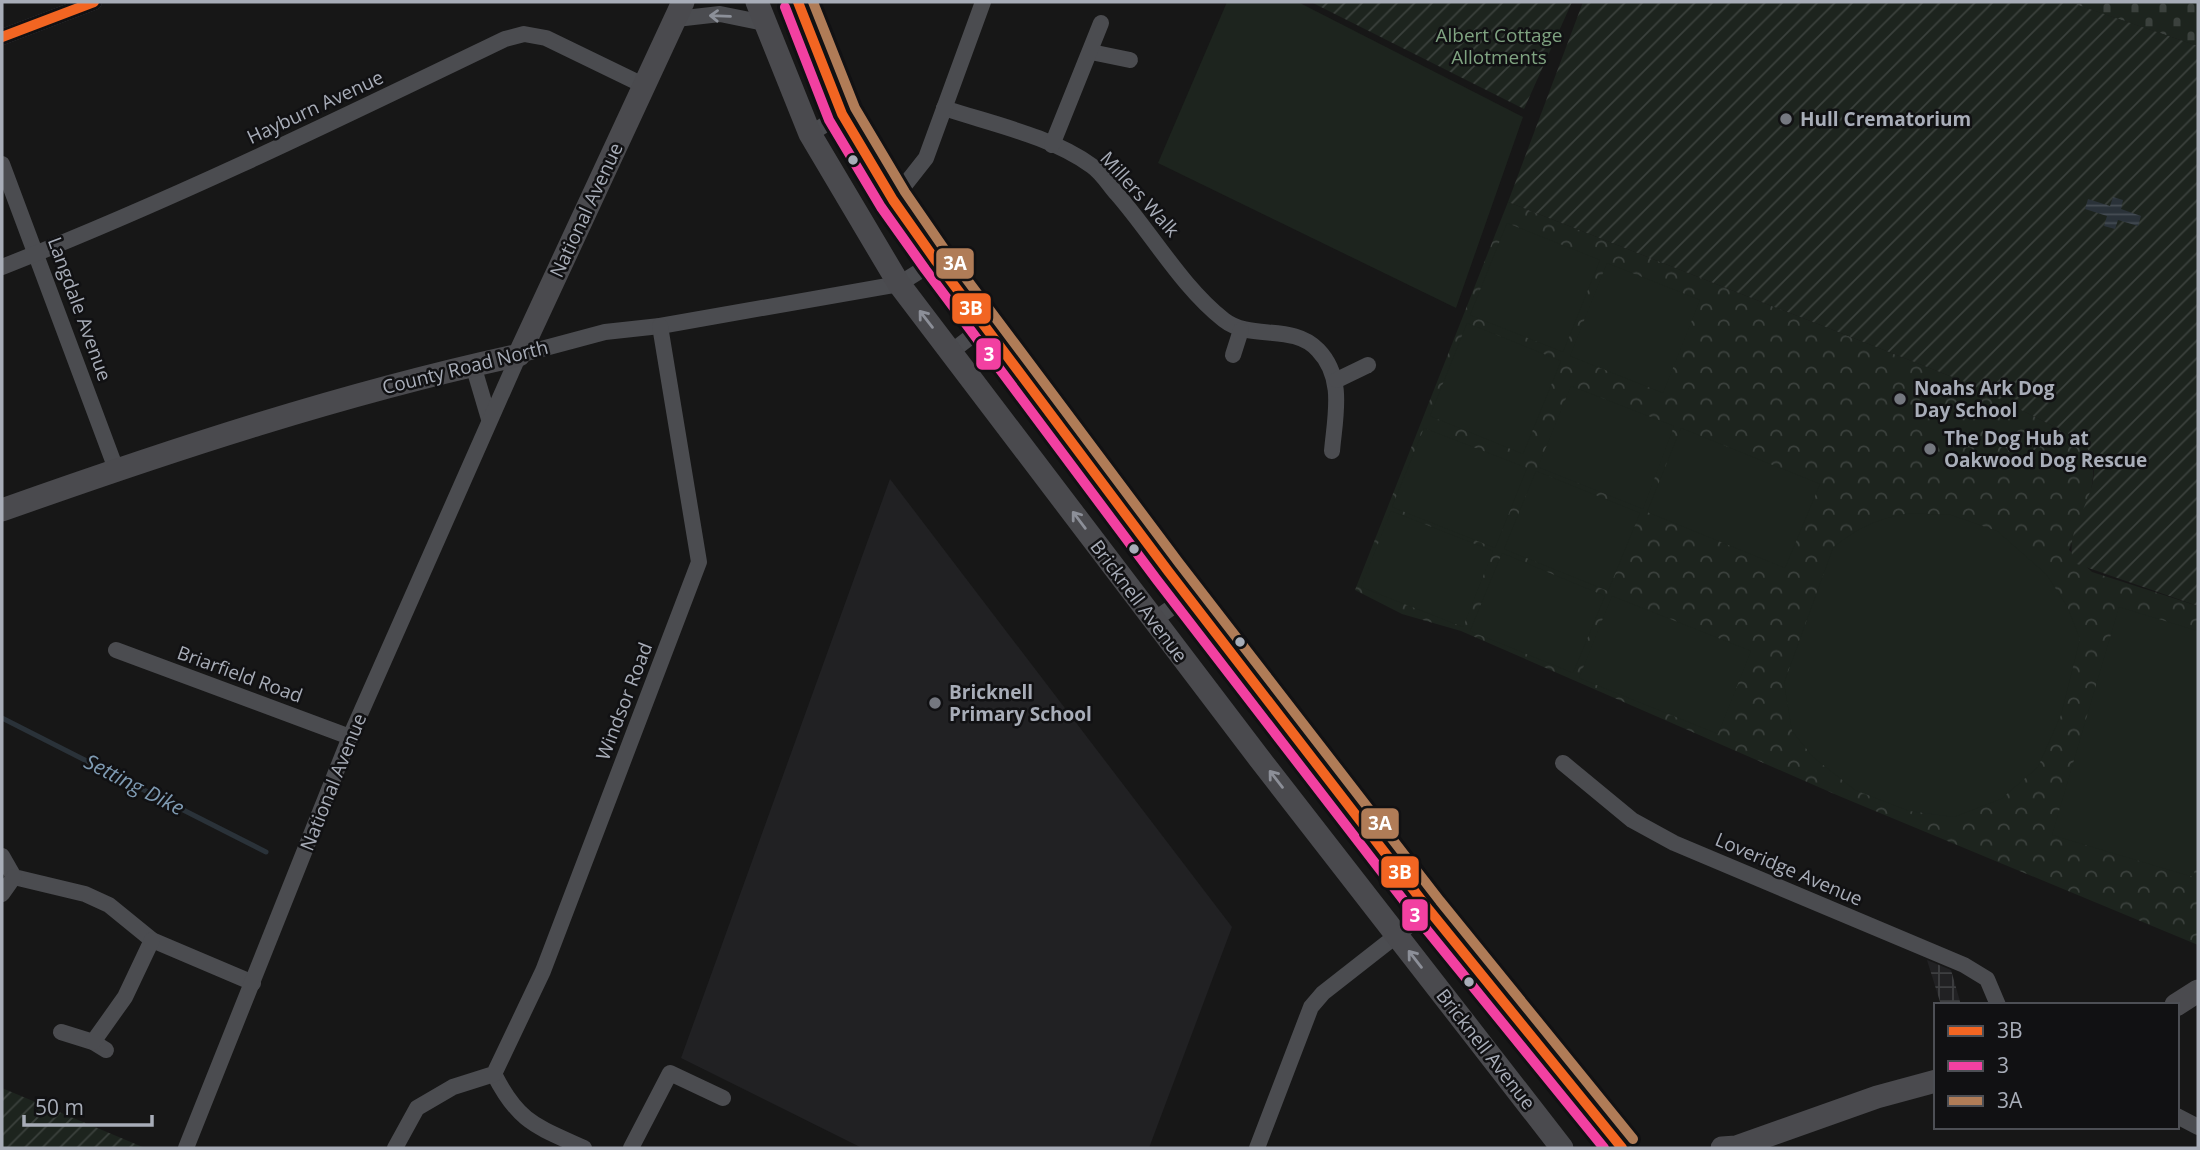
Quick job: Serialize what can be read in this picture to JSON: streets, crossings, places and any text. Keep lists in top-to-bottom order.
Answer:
{
  "streets": {
    "street": [
      "Hayburn Avenue",
      "Millers Walk",
      "National Avenue",
      "Langdale Avenue",
      "County Road North",
      "Bricknell Avenue",
      "Briarfield Road",
      "Windsor Road",
      "Loveridge Avenue"
    ]
  },
  "crossings": [
    ["Hayburn Avenue", "National Avenue"],
    ["Hayburn Avenue", "Langdale Avenue"],
    ["National Avenue", "County Road North"],
    ["National Avenue", "Bricknell Avenue"],
    ["National Avenue", "Briarfield Road"],
    ["Langdale Avenue", "County Road North"],
    ["County Road North", "Bricknell Avenue"],
    ["County Road North", "Windsor Road"]
  ],
  "water": ["Setting Dike"],
  "parks": ["Albert Cottage Allotments"],
  "places": [
    "Hull Crematorium",
    "Noahs Ark Dog Day School",
    "The Dog Hub at Oakwood Dog Rescue",
    "Bricknell Primary School"
  ],
  "lines": ["transit line 3B", "transit line 3A", "transit line 3"],
  "legend": ["3B", "3", "3A"],
  "scale_bar": "50 m"
}
